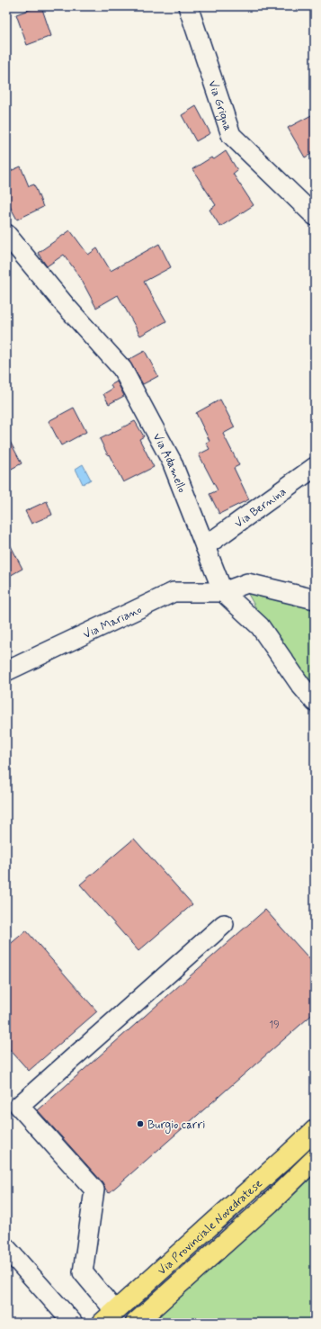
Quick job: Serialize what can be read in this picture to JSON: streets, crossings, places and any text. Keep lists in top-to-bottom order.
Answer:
{
  "streets": {
    "main road": ["Via Provinciale Novedratese"],
    "street": [
      "Via Grigna",
      "Via Adamello",
      "Via Bernina",
      "Via Mariano"
    ]
  },
  "crossings": [
    ["Via Adamello", "Via Bernina"],
    ["Via Adamello", "Via Mariano"]
  ],
  "places": ["Burgio carri"],
  "house_numbers": ["19"]
}
